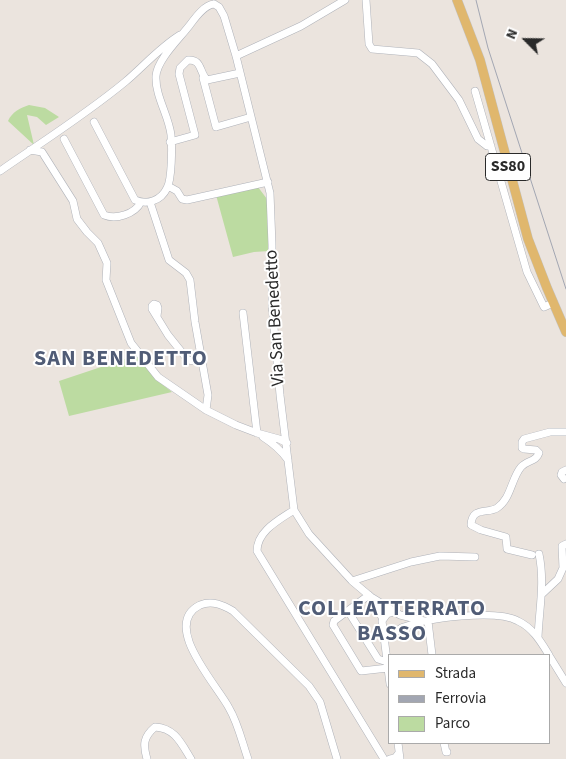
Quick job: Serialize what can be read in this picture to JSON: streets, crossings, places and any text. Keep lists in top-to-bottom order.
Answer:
{
  "streets": {
    "main road": ["SS80"],
    "street": ["Via San Benedetto"]
  },
  "districts": ["SAN BENEDETTO", "COLLEATTERRATO BASSO"],
  "legend": ["Strada", "Ferrovia", "Parco"],
  "north": "top left"
}
